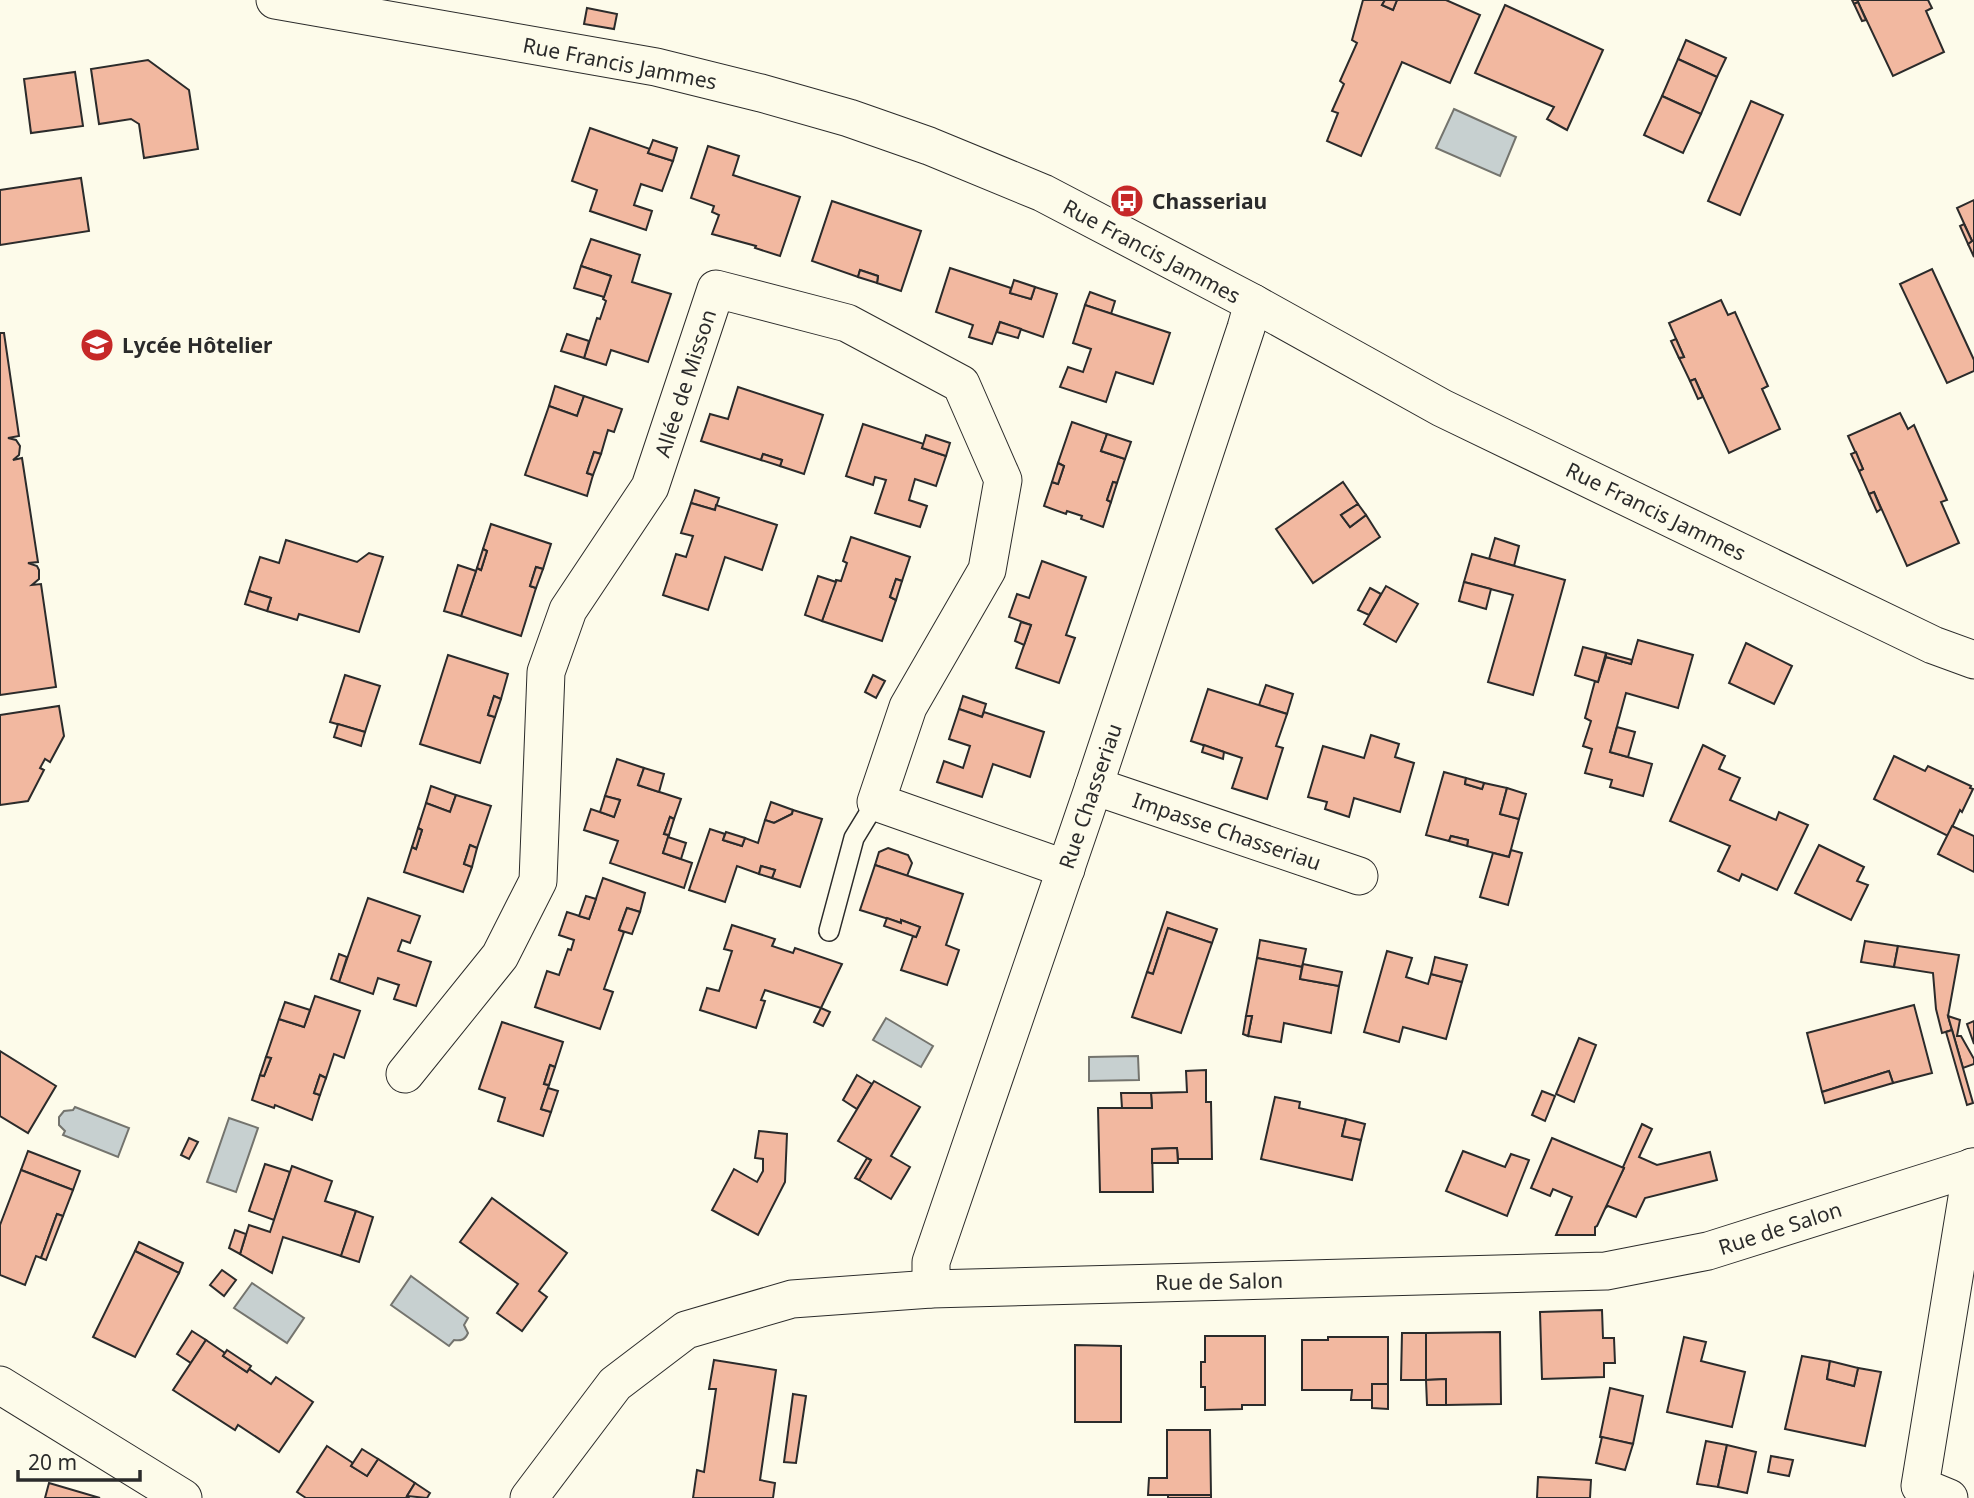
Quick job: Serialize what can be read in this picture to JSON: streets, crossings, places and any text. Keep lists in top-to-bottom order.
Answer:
{
  "streets": {
    "street": [
      "Rue Francis Jammes",
      "Allée de Misson",
      "Rue Chasseriau",
      "Impasse Chasseriau",
      "Rue de Salon"
    ]
  },
  "crossings": [
    ["Rue Francis Jammes", "Rue Chasseriau"],
    ["Rue Chasseriau", "Impasse Chasseriau"],
    ["Rue Chasseriau", "Rue de Salon"]
  ],
  "places": {
    "bus stop": ["Chasseriau"],
    "school or university": ["Lycée Hôtelier"]
  },
  "scale_bar": "20 m"
}
